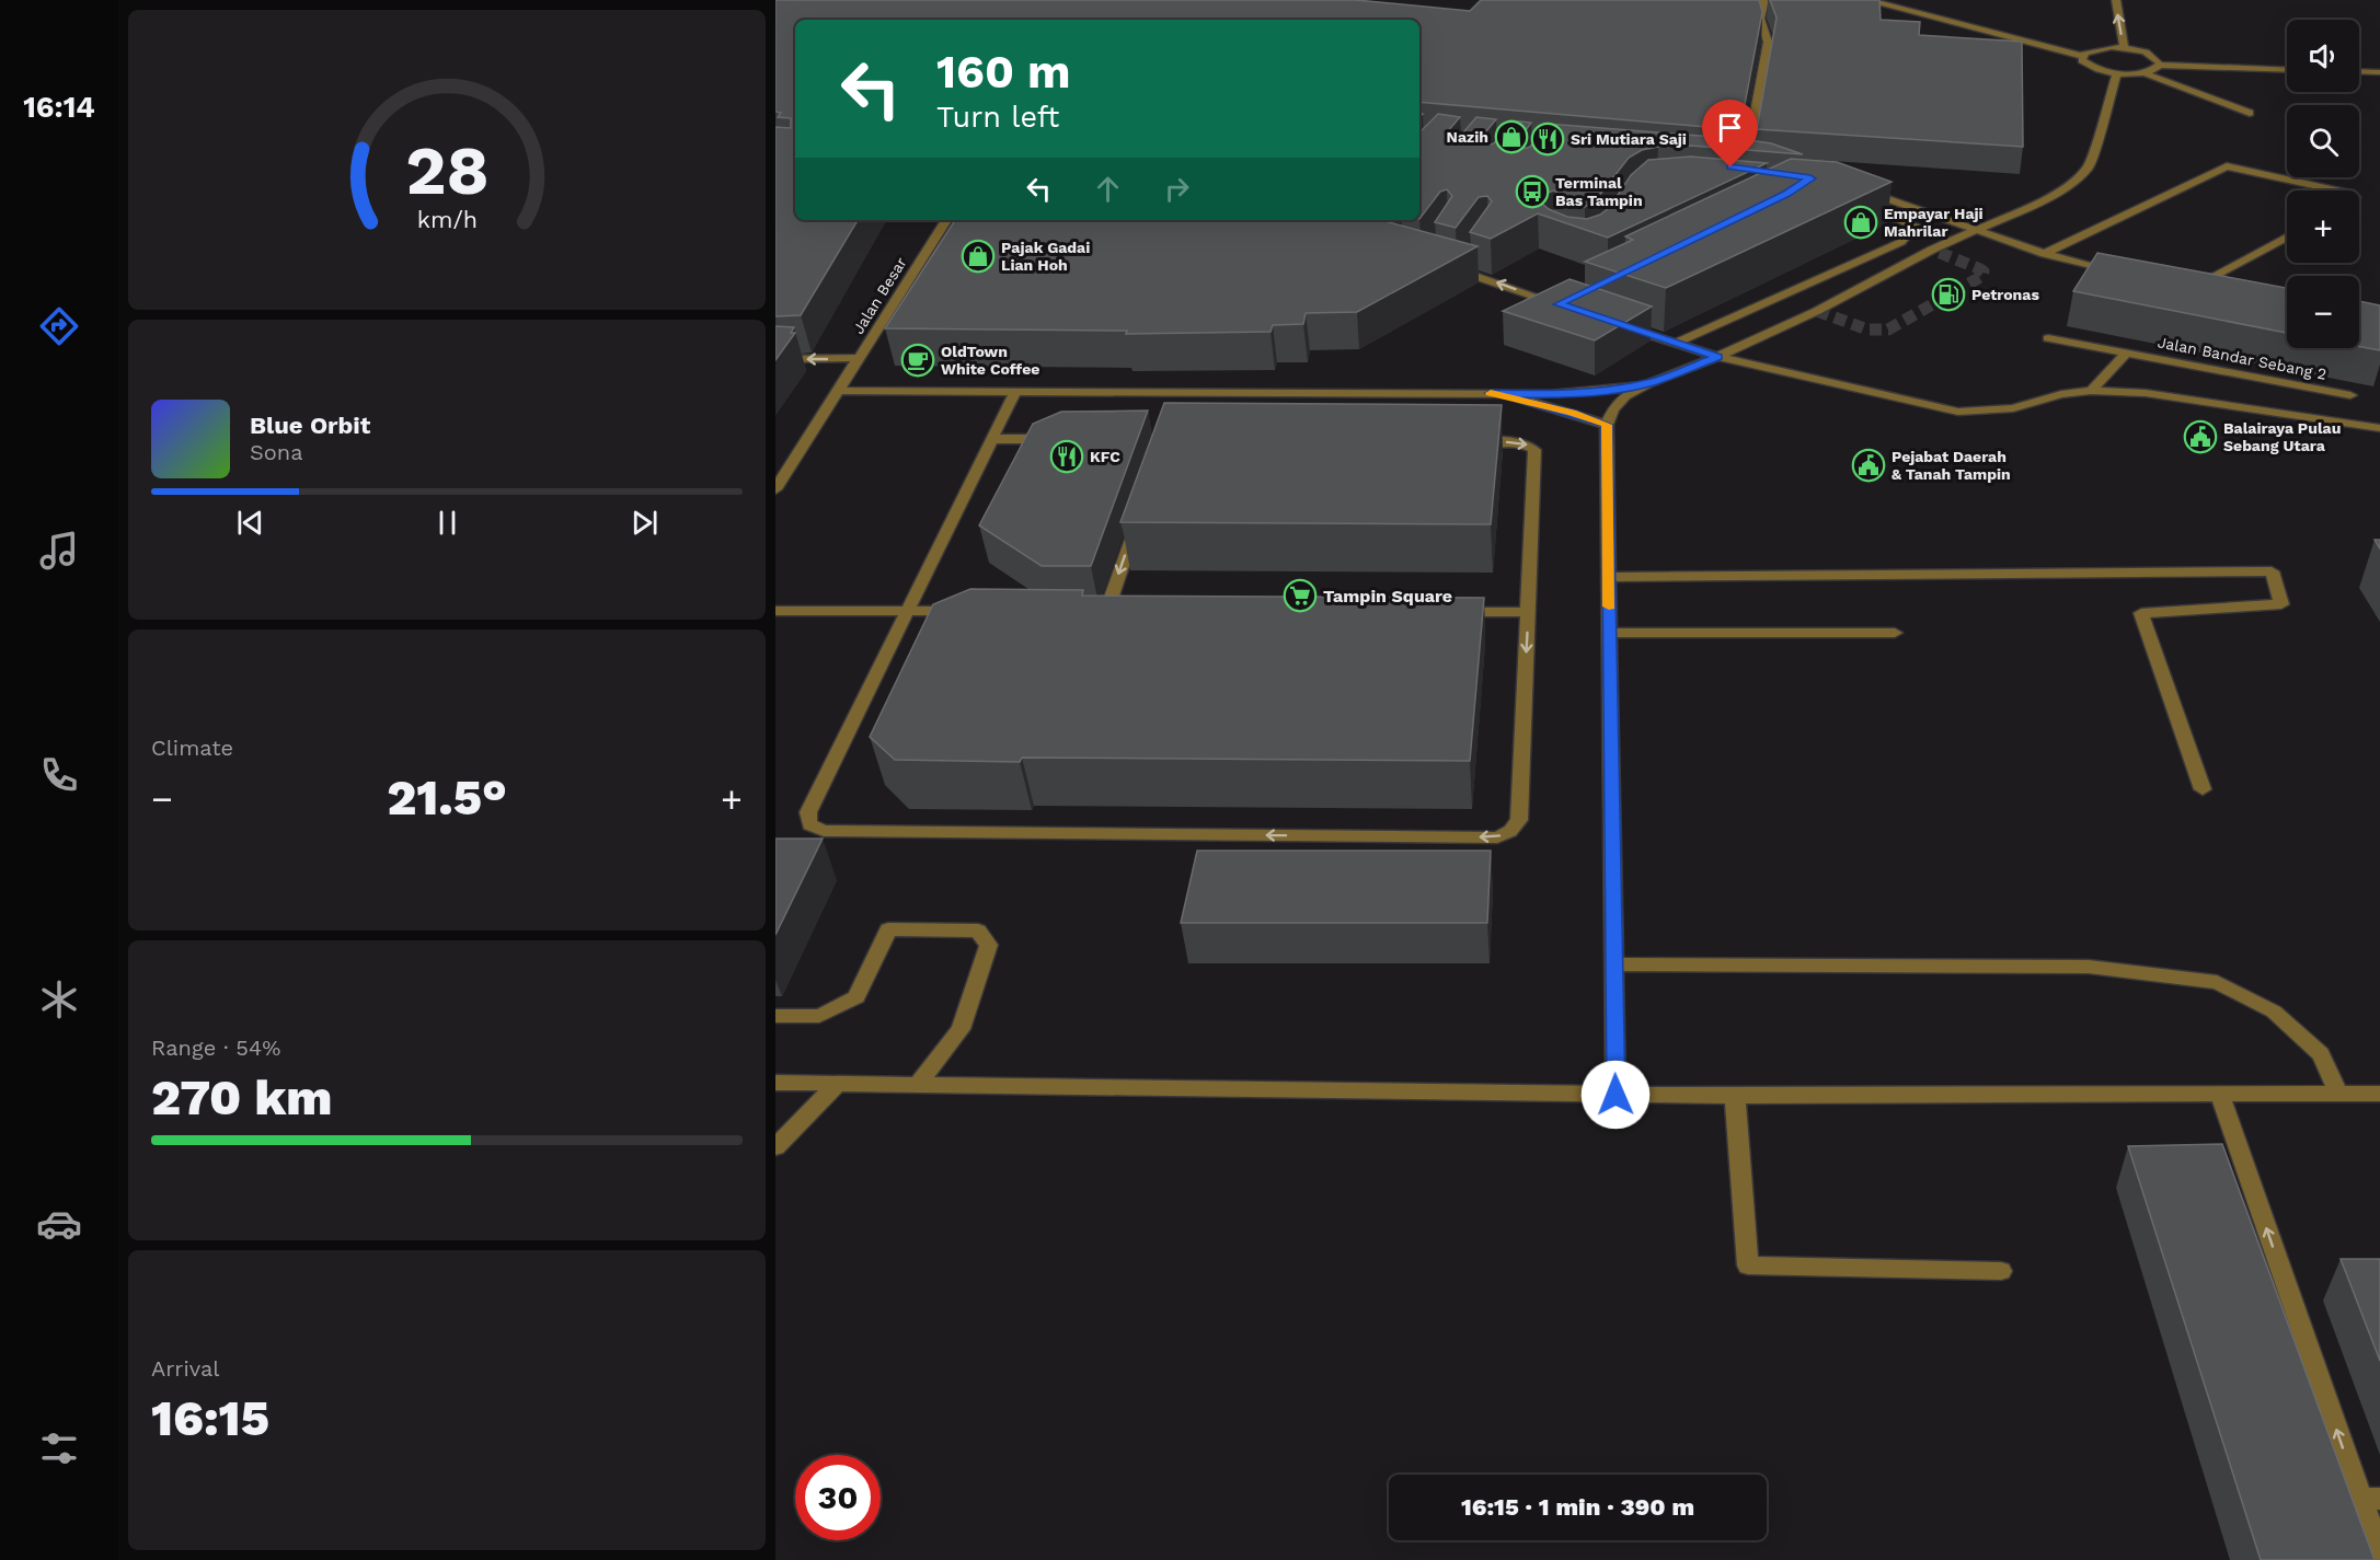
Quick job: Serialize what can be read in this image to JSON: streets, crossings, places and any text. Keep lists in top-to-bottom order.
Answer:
{
  "streets": {
    "street": ["Jalan Besar", "Jalan Bandar Sebang 2"]
  },
  "places": {
    "shop": ["Nazih", "Empayar Haji Mahrilar", "Pajak Gadai Lian Hoh"],
    "restaurant": ["Sri Mutiara Saji", "KFC"],
    "bus stop": ["Terminal Bas Tampin"],
    "fuel station": ["Petronas"],
    "cafe": ["OldTown White Coffee"],
    "public building": ["Balairaya Pulau Sebang Utara", "Pejabat Daerah & Tanah Tampin"],
    "supermarket": ["Tampin Square"]
  },
  "page": {
    "tabs": "16:14",
    "map_buttons": ["+", "−"],
    "turn": ["160 m", "Turn left"],
    "song": ["Blue Orbit", "Sona"],
    "tile": [
      "Climate",
      ["Range · 54%", "270 km"],
      ["Arrival", "16:15"]
    ],
    "heat": ["−", "21.5°", "+"],
    "limit": "30",
    "trip": "16:15 · 1 min · 390 m",
    "gauge": ["28", "km/h"]
  }
}
